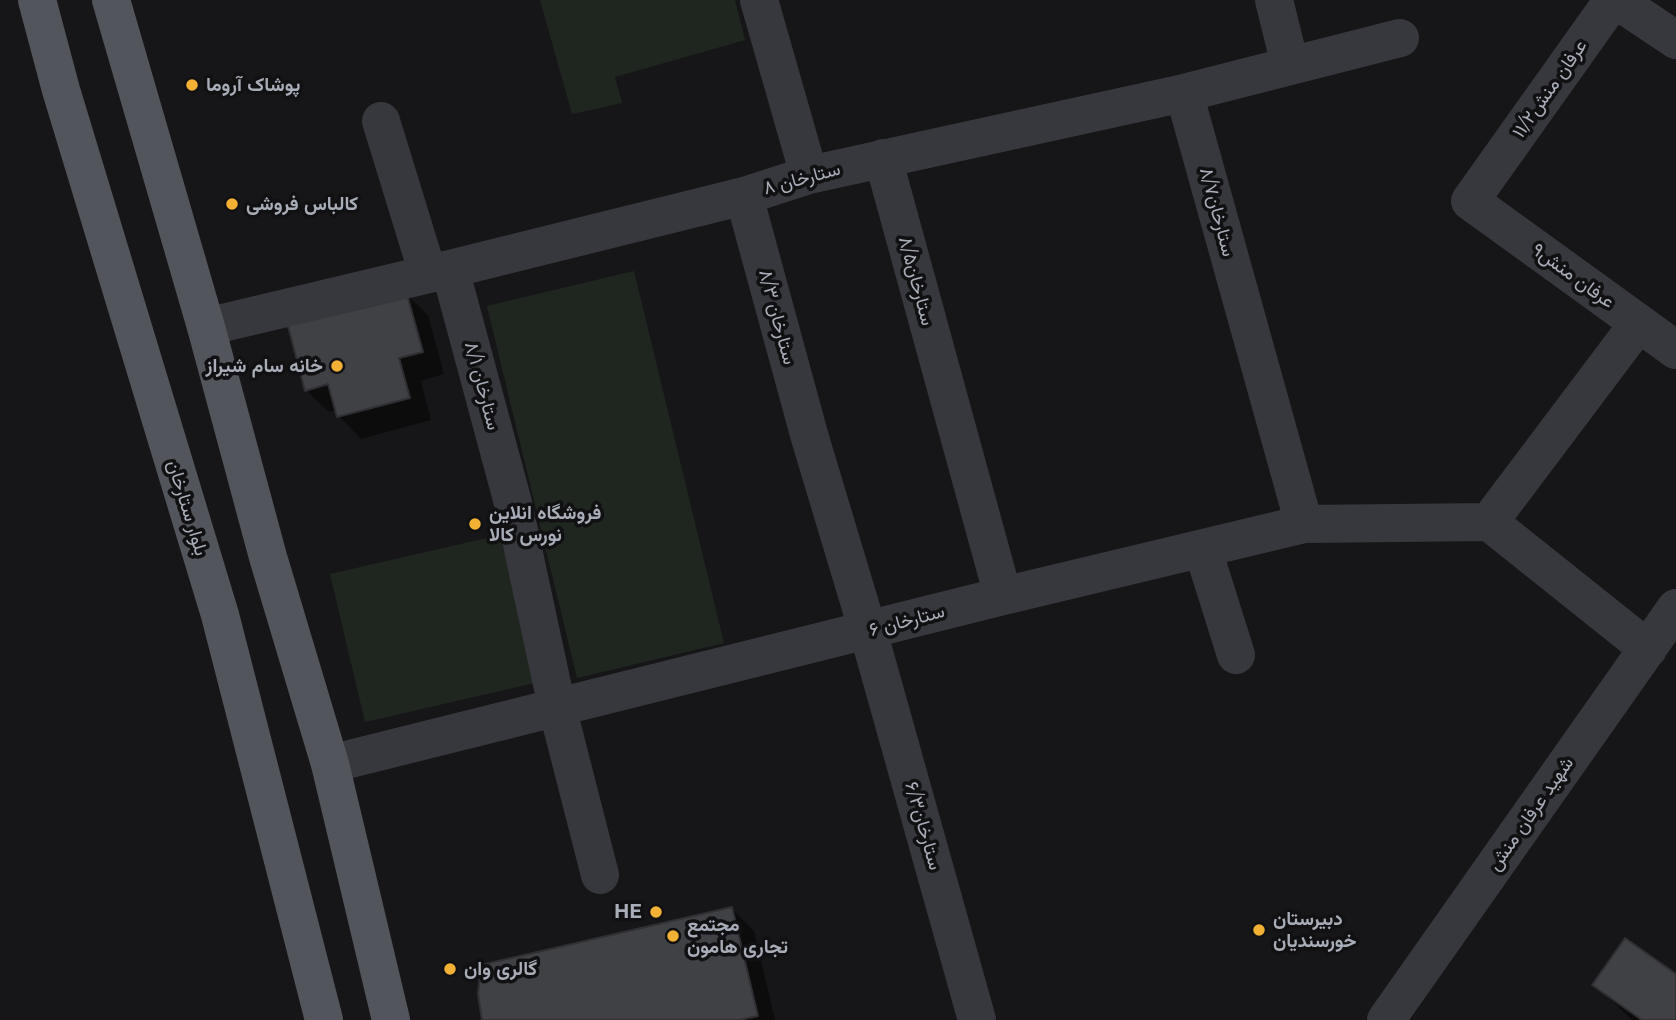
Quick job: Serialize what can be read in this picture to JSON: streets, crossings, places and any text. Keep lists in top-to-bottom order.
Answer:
{
  "streets": {
    "main road": ["بلوار ستارخان"],
    "street": [
      "عرفان منش۱۱/۲",
      "ستارخان ۸",
      "ستارخان۸/۷",
      "عرفان منش۹",
      "ستارخان۸/۵",
      "ستارخان ۸/۳",
      "ستارخان ۸/۱",
      "ستارخان ۶",
      "شهید عرفان منش",
      "ستارخان۶/۳"
    ]
  },
  "crossings": [
    ["عرفان منش۱۱/۲", "عرفان منش۹"],
    ["ستارخان ۸", "ستارخان۸/۷"],
    ["ستارخان ۸", "ستارخان۸/۵"],
    ["ستارخان ۸", "ستارخان ۸/۳"],
    ["ستارخان ۸", "ستارخان ۸/۱"],
    ["ستارخان۸/۷", "ستارخان ۶"],
    ["ستارخان۸/۵", "ستارخان ۶"],
    ["ستارخان ۸/۳", "ستارخان ۶"],
    ["ستارخان ۸/۳", "ستارخان۶/۳"],
    ["ستارخان ۸/۱", "ستارخان ۶"],
    ["ستارخان ۶", "ستارخان۶/۳"]
  ],
  "places": [
    "پوشاک آروما",
    "کالباس فروشی",
    "خانه سام شیراز",
    "فروشگاه انلاین نورس کالا",
    "HE",
    "دبیرستان خورسندیان",
    "مجتمع تجاری هامون",
    "گالری وان"
  ]
}
